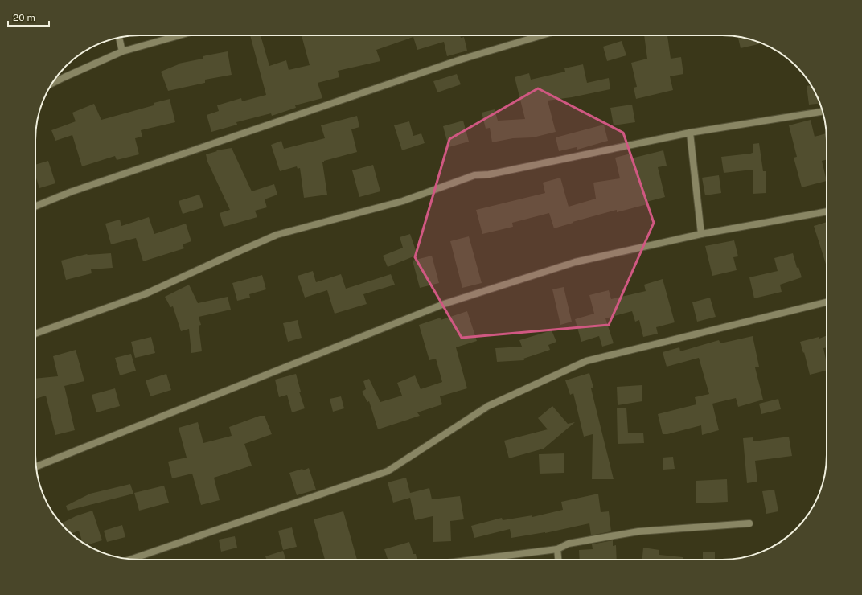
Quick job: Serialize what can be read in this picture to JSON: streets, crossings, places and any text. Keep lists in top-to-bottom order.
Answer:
{
  "scale_bar": "20 m"
}
